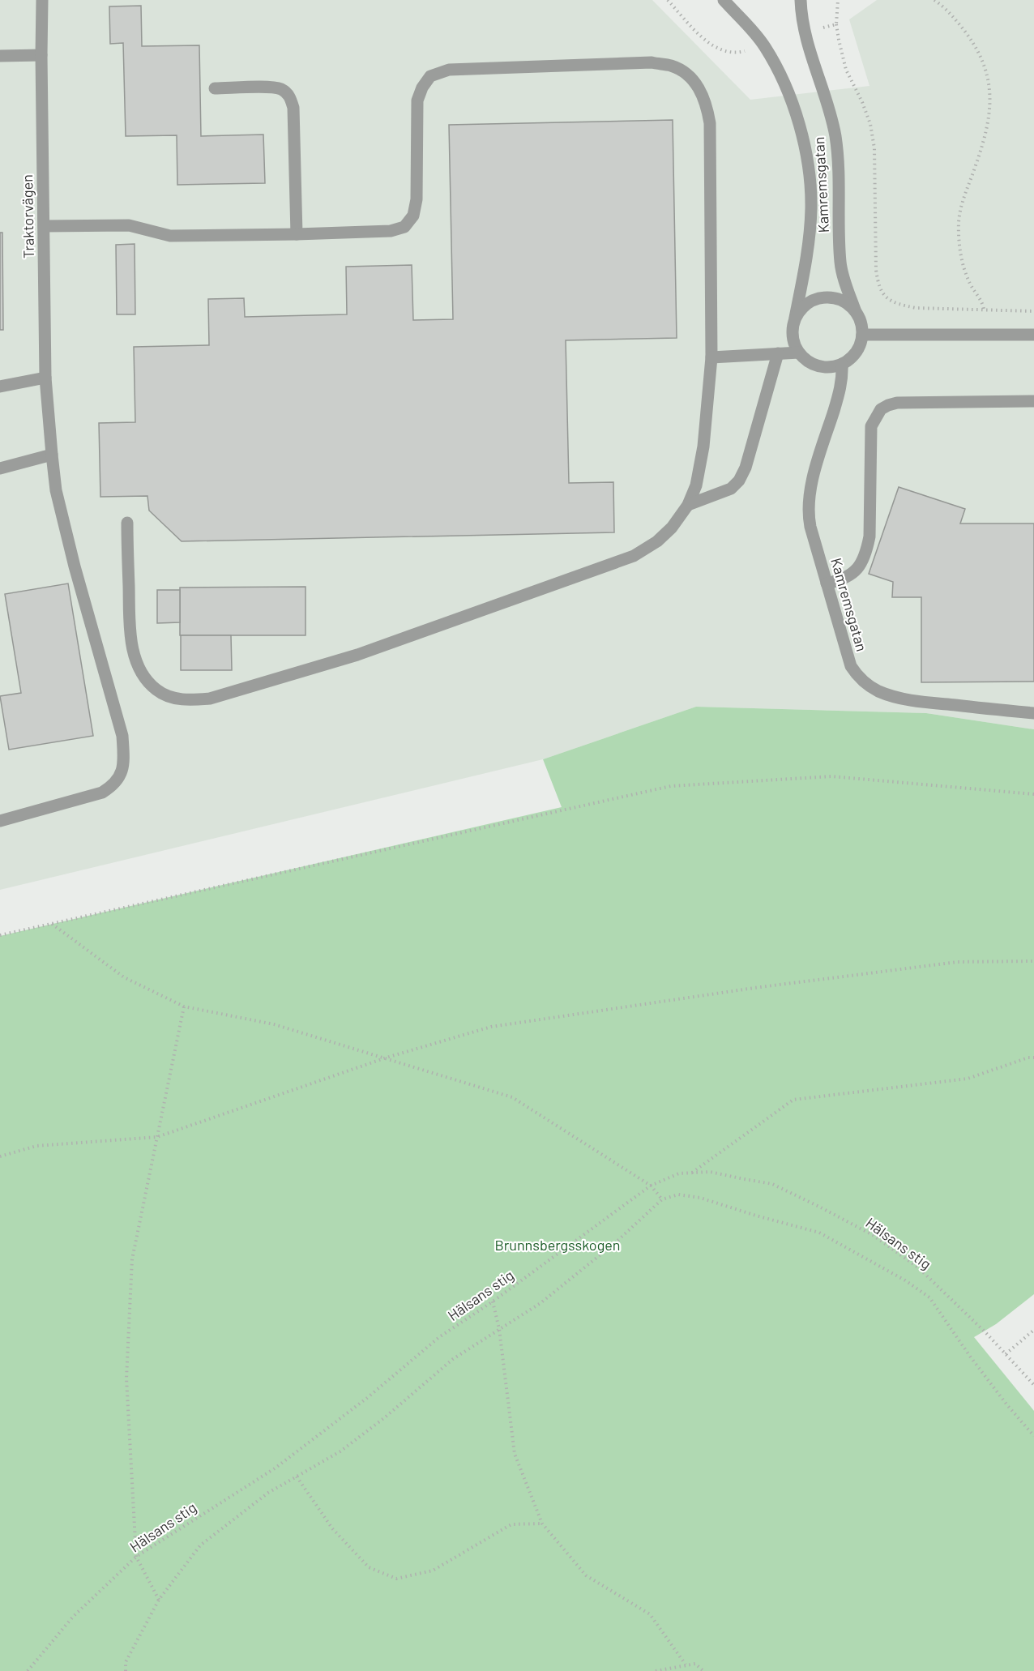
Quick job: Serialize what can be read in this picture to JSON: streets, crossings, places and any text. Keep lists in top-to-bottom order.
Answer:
{
  "streets": {
    "street": ["Kamremsgatan", "Traktorvägen"],
    "path": ["Hälsans stig"]
  },
  "parks": ["Brunnsbergsskogen"]
}
